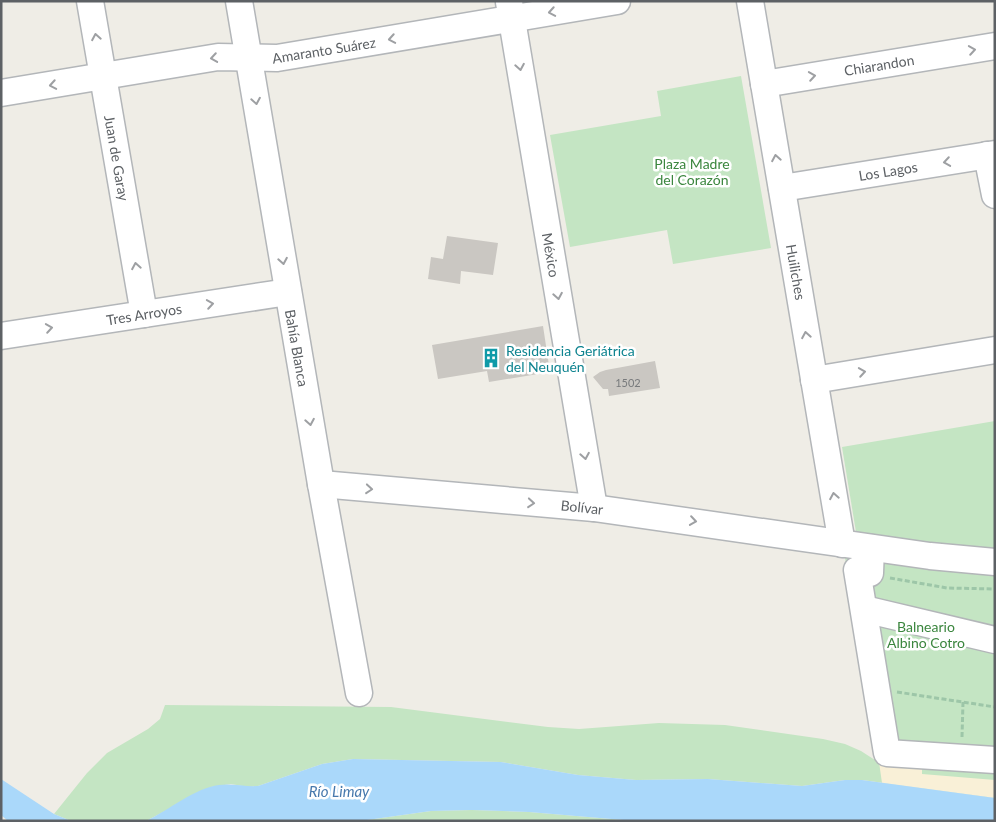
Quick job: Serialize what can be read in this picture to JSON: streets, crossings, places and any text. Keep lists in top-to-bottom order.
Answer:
{
  "streets": {
    "street": [
      "Amaranto Suárez",
      "Chiarandon",
      "Juan de Garay",
      "Los Lagos",
      "México",
      "Huiliches",
      "Tres Arroyos",
      "Bahía Blanca",
      "Bolívar"
    ]
  },
  "crossings": [
    ["Amaranto Suárez", "Juan de Garay"],
    ["Amaranto Suárez", "México"],
    ["Amaranto Suárez", "Bahía Blanca"],
    ["Chiarandon", "Huiliches"],
    ["Juan de Garay", "Tres Arroyos"],
    ["Los Lagos", "Huiliches"],
    ["México", "Bolívar"],
    ["Huiliches", "Bolívar"],
    ["Tres Arroyos", "Bahía Blanca"],
    ["Bahía Blanca", "Bolívar"]
  ],
  "one_way": [
    "Amaranto Suárez",
    "Chiarandon",
    "Juan de Garay",
    "México",
    "Huiliches",
    "Tres Arroyos",
    "Bahía Blanca",
    "Bolívar"
  ],
  "water": ["Río Limay"],
  "parks": ["Plaza Madre del Corazón", "Balneario Albino Cotro"],
  "places": {
    "building": ["Residencia Geriátrica del Neuquén"]
  },
  "house_numbers": ["1502"]
}
